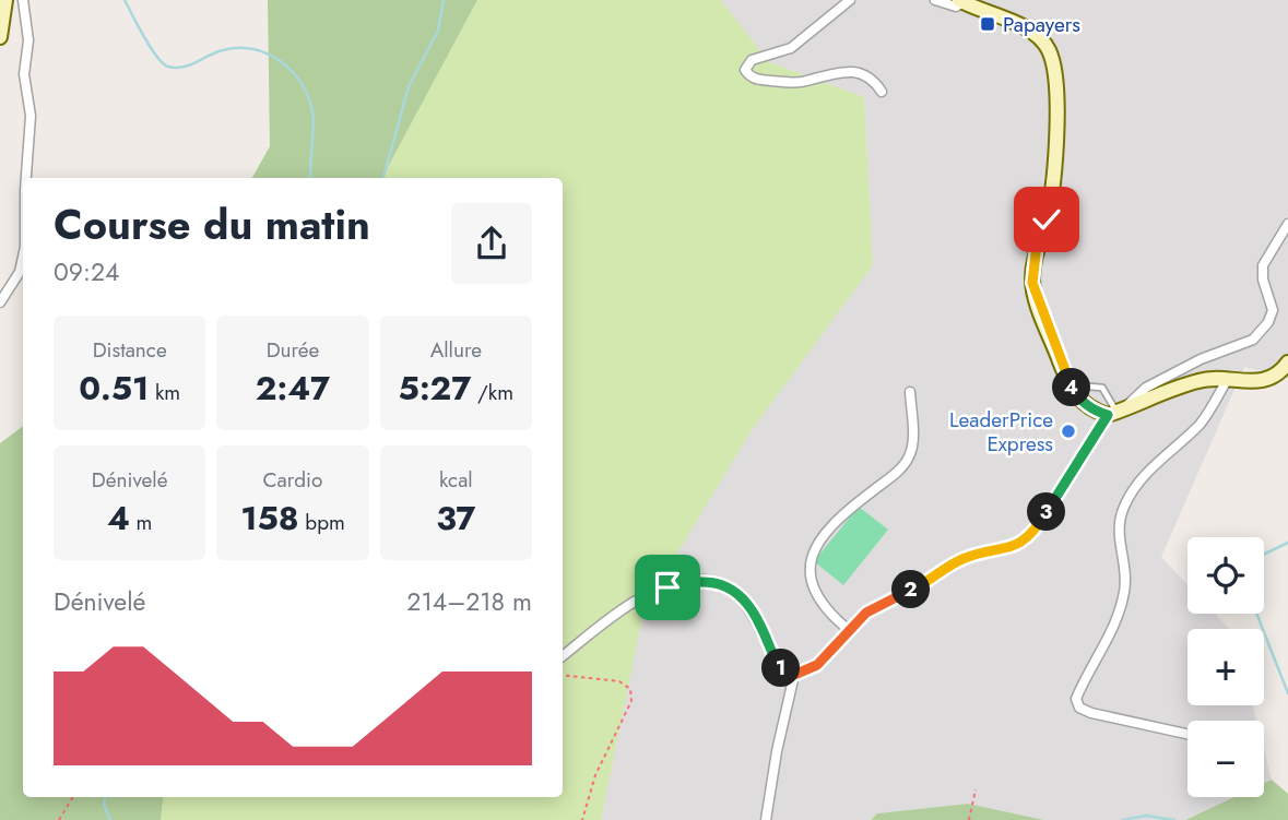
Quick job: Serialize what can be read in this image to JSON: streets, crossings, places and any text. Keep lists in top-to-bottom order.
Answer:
{
  "places": {
    "transit": ["Papayers"],
    "other": ["LeaderPrice Express"]
  },
  "page": {
    "heading": ["Course du matin", "09:24"],
    "stats": [
      ["Distance", "0.51 km"],
      ["Durée", "2:47"],
      ["Allure", "5:27 /km"],
      ["Dénivelé", "4 m"],
      ["Cardio", "158 bpm"],
      ["kcal", "37"]
    ],
    "pins": [
      "4",
      "3",
      "2",
      "1"
    ],
    "map_buttons": ["+", "−"],
    "chart": ["Dénivelé", "214–218 m"]
  }
}
